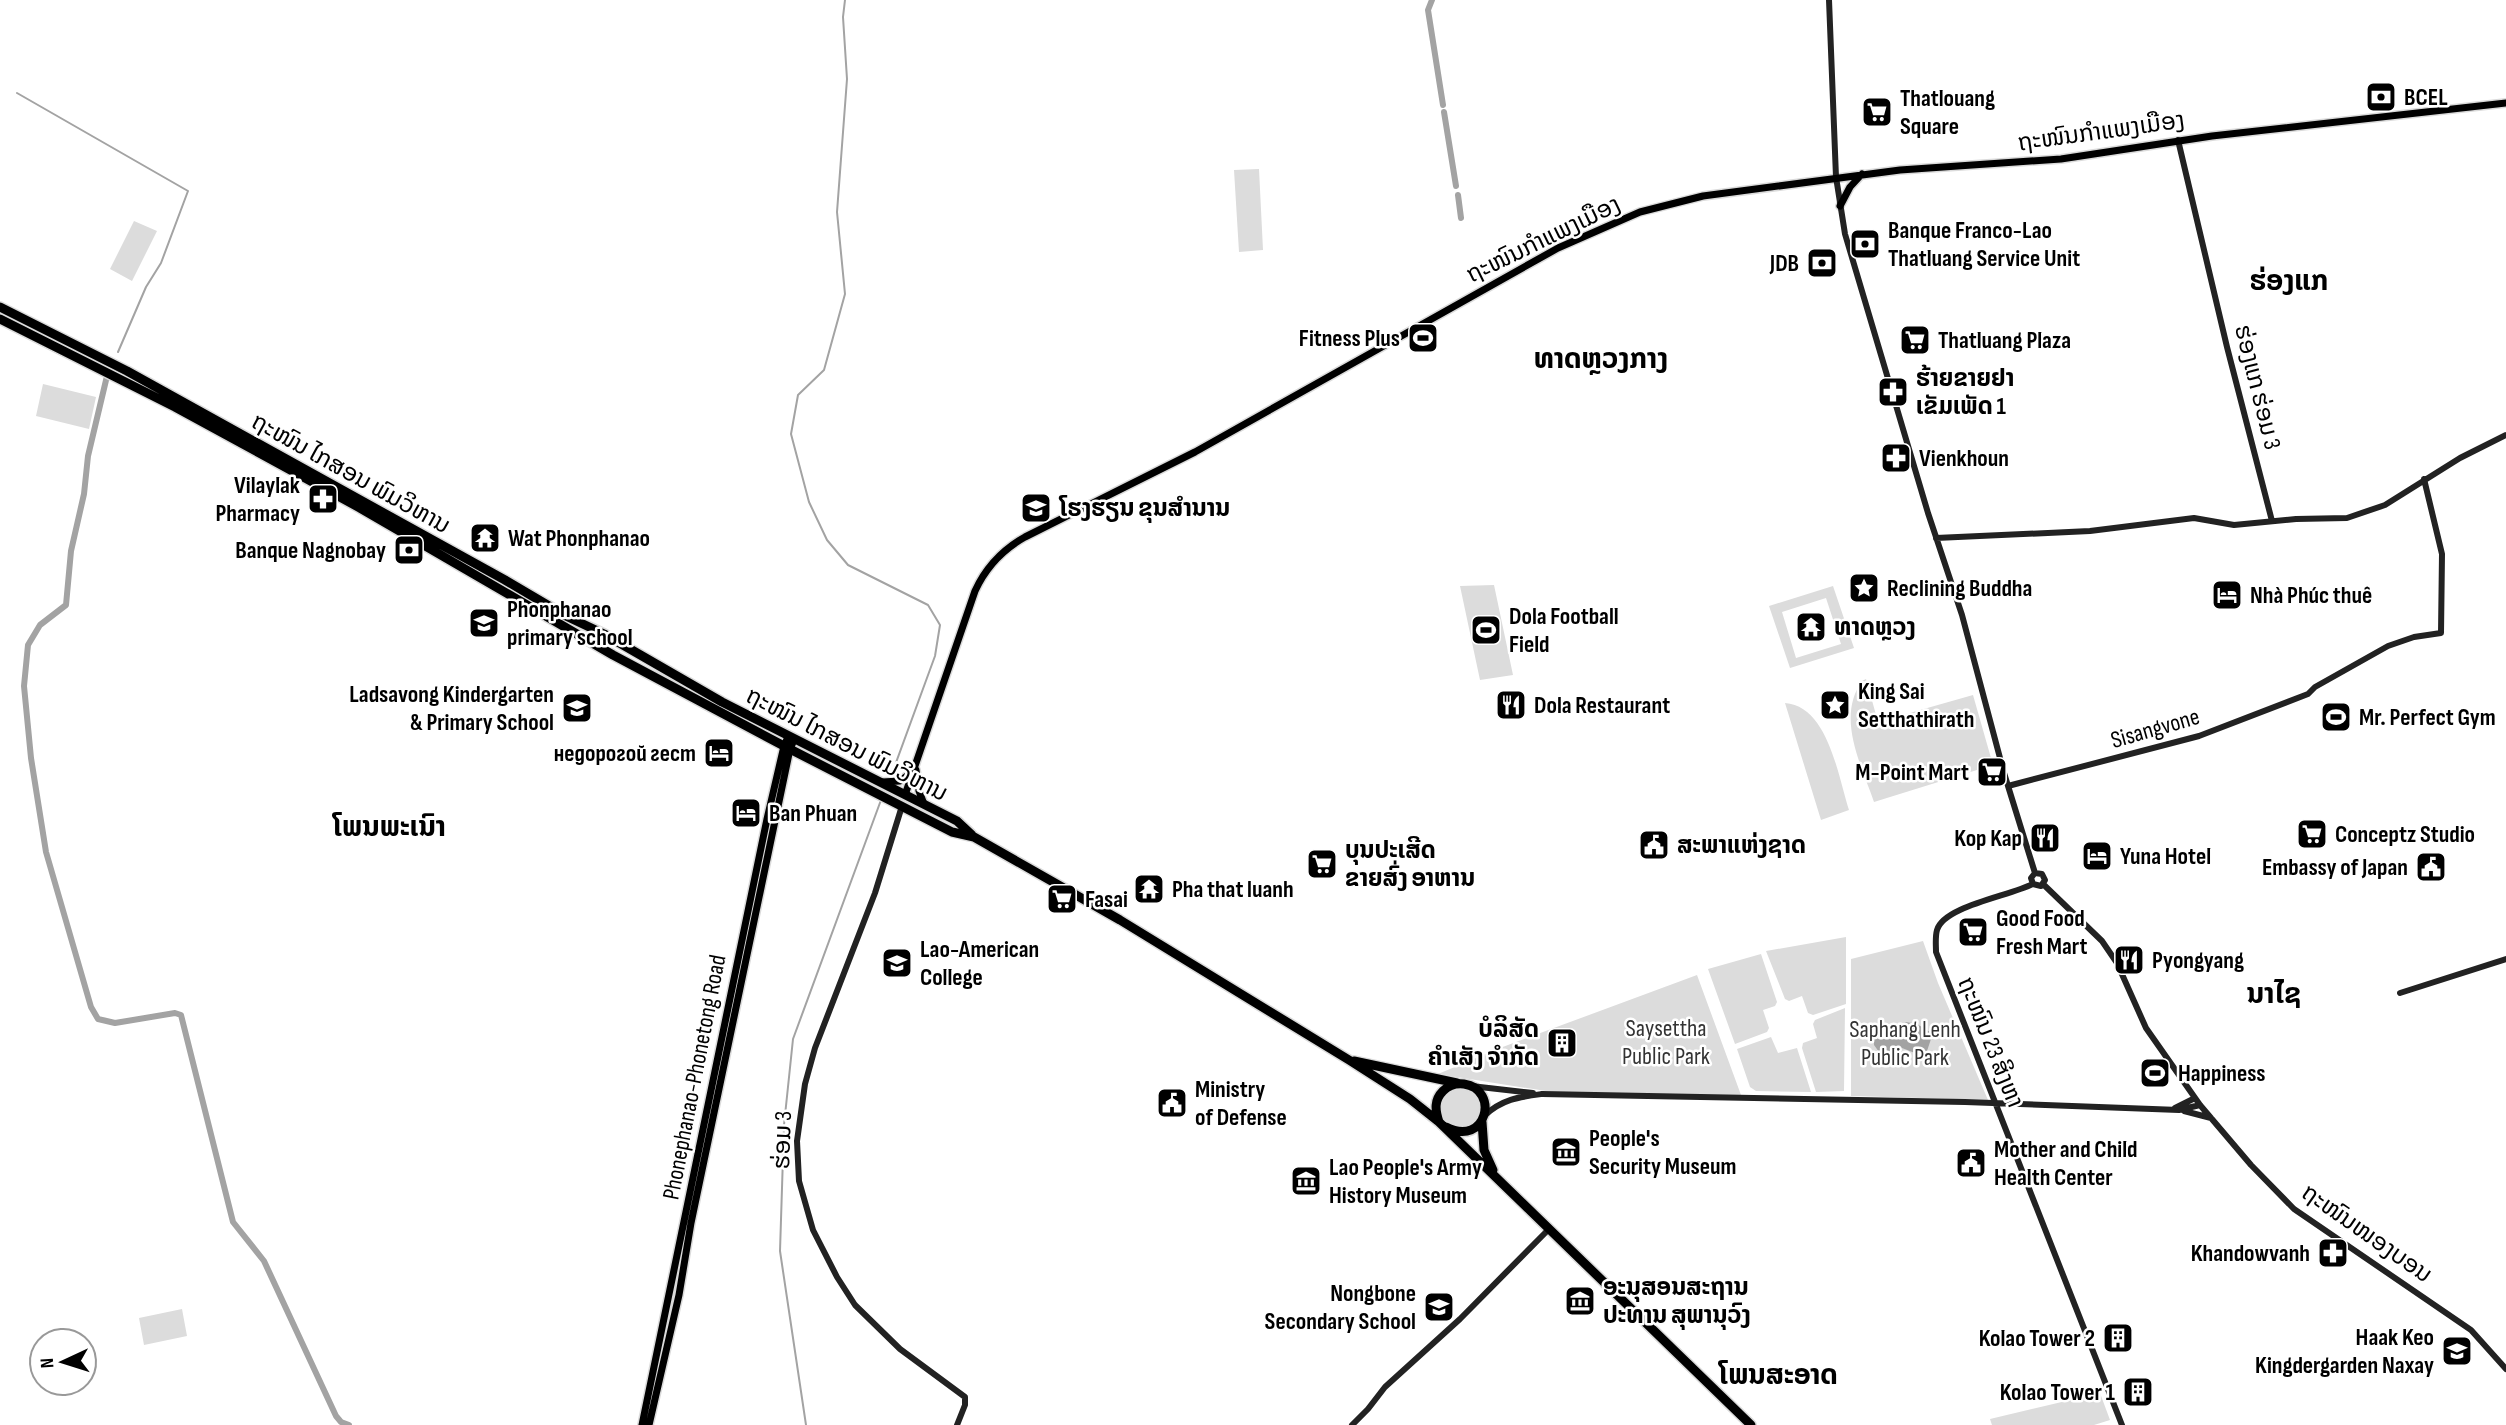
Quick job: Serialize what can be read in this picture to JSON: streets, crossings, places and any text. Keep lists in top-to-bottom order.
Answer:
{
  "streets": {
    "highway": ["ຖະໜົນ ໄກສອນ ພົມວິຫານ"],
    "main road": ["ຖະໜົນກຳແພງເມືອງ", "Phonephanao-Phonetong Road"],
    "street": [
      "ຮ່ອງແກ ຮ່ອມ 3",
      "Sisangvone",
      "ຖະໜົນ 23 ສິງຫາ",
      "ຮ່ອມ 3",
      "ຖະໜົນໜອງບອນ"
    ]
  },
  "crossings": [
    ["ຖະໜົນກຳແພງເມືອງ", "ຮ່ອງແກ ຮ່ອມ 3"],
    ["ຖະໜົນກຳແພງເມືອງ", "ຖະໜົນ ໄກສອນ ພົມວິຫານ"],
    ["ຖະໜົນ ໄກສອນ ພົມວິຫານ", "Phonephanao-Phonetong Road"],
    ["ຖະໜົນ ໄກສອນ ພົມວິຫານ", "ຮ່ອມ 3"],
    ["ຖະໜົນ 23 ສິງຫາ", "ຖະໜົນໜອງບອນ"]
  ],
  "districts": [
    "ຮ່ອງແກ",
    "ທາດຫຼວງກາງ",
    "ໂພນພະເນົາ",
    "ນາໄຊ",
    "ໂພນສະອາດ"
  ],
  "parks": ["Saysettha Public Park", "Saphang Lenh Public Park"],
  "places": {
    "bank": [
      "BCEL",
      "Banque Franco-Lao Thatluang Service Unit",
      "JDB",
      "Banque Nagnobay"
    ],
    "supermarket": [
      "Thatlouang Square",
      "Thatluang Plaza",
      "M-Point Mart",
      "Conceptz Studio",
      "ບຸນປະເສີດ ຂາຍສົ່ງ ອາຫານ",
      "Fasai",
      "Good Food Fresh Mart"
    ],
    "sports": [
      "Fitness Plus",
      "Dola Football Field",
      "Mr. Perfect Gym",
      "Happiness"
    ],
    "pharmacy": [
      "ຮ້າຍຂາຍຢາ ເຂັມເພັດ 1",
      "Vienkhoun",
      "Vilaylak Pharmacy",
      "Khandowvanh"
    ],
    "school or university": [
      "ໂຮງຮຽນ ຂຸນສຳນານ",
      "Phonphanao primary school",
      "Ladsavong Kindergarten & Primary School",
      "Lao-American College",
      "Nongbone Secondary School",
      "Haak Keo Kingdergarden Naxay"
    ],
    "temple": ["Wat Phonphanao", "ທາດຫຼວງ", "Pha that luanh"],
    "place": ["Reclining Buddha", "King Sai Setthathirath"],
    "hotel": [
      "Nhà Phúc thuê",
      "недорогой гест",
      "Ban Phuan",
      "Yuna Hotel"
    ],
    "restaurant": ["Dola Restaurant", "Kop Kap", "Pyongyang"],
    "public building": [
      "ສະພາແຫ່ງຊາດ",
      "Embassy of Japan",
      "Ministry of Defense",
      "Mother and Child Health Center"
    ],
    "building": ["ບໍລິສັດ ຄຳເສັງ ຈຳກັດ", "Kolao Tower 2", "Kolao Tower 1"],
    "museum": ["People's Security Museum", "Lao People's Army History Museum", "ອະນຸສອນສະຖານ ປະທານ ສຸພານຸວົງ"]
  },
  "north": "left"
}
